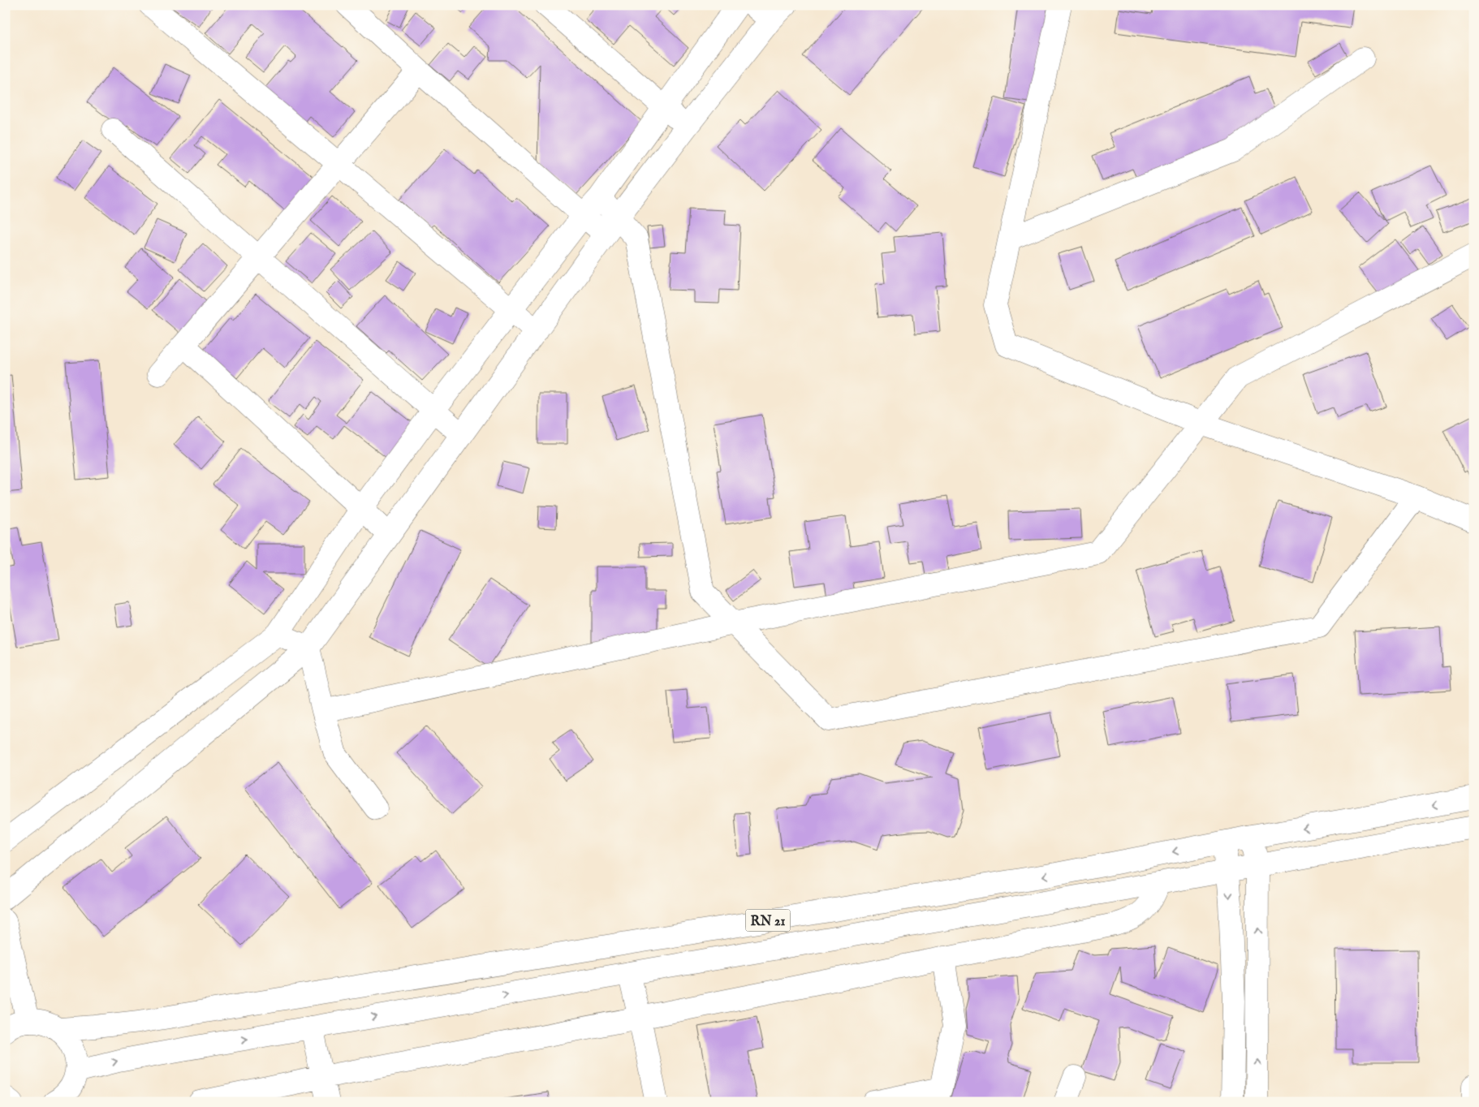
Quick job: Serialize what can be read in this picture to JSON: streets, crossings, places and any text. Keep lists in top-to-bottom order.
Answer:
{
  "streets": {
    "street": ["RN 21"]
  }
}
